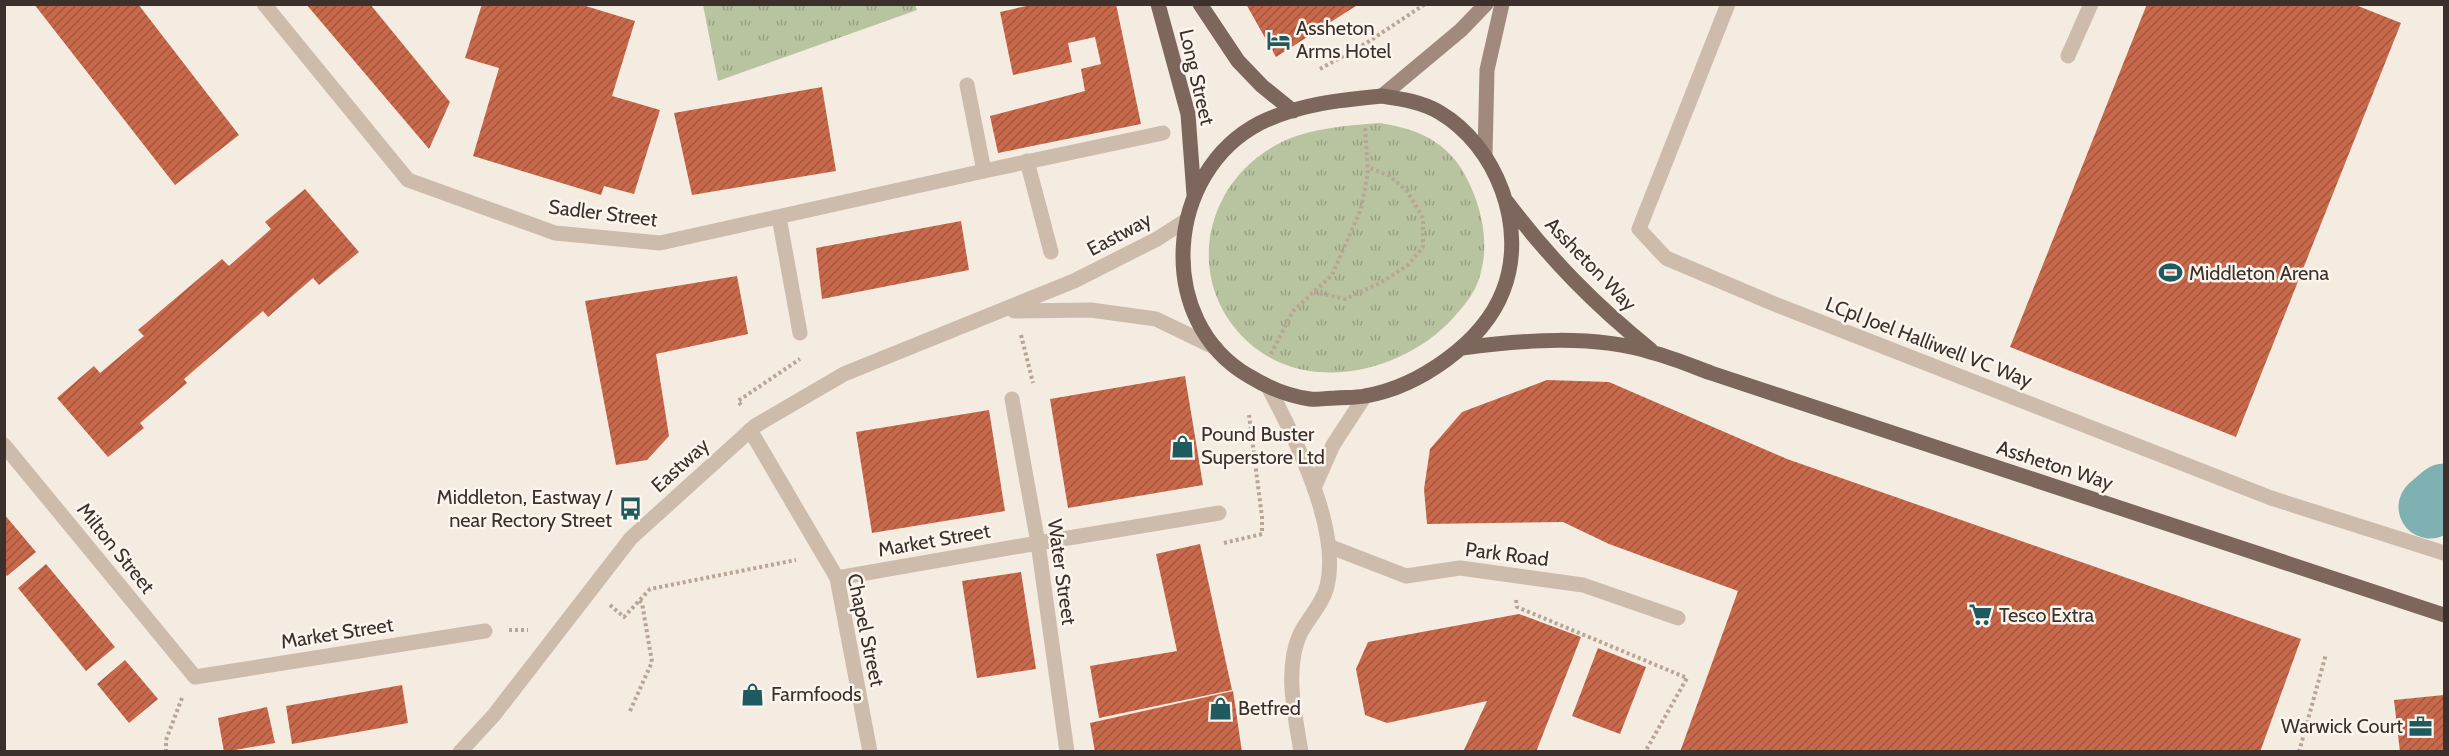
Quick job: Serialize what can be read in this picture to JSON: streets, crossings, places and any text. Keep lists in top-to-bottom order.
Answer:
{
  "streets": {
    "main road": ["Long Street", "Assheton Way"],
    "street": [
      "Sadler Street",
      "Eastway",
      "LCpl Joel Halliwell VC Way",
      "Market Street",
      "Milton Street",
      "Park Road",
      "Water Street",
      "Chapel Street"
    ]
  },
  "crossings": [
    ["Eastway", "Chapel Street"],
    ["Market Street", "Milton Street"],
    ["Market Street", "Water Street"],
    ["Market Street", "Chapel Street"]
  ],
  "places": {
    "hotel": ["Assheton Arms Hotel"],
    "sports": ["Middleton Arena"],
    "shop": ["Pound Buster Superstore Ltd", "Farmfoods", "Betfred"],
    "bus stop": ["Middleton, Eastway / near Rectory Street"],
    "supermarket": ["Tesco Extra"],
    "office": ["Warwick Court"]
  }
}
